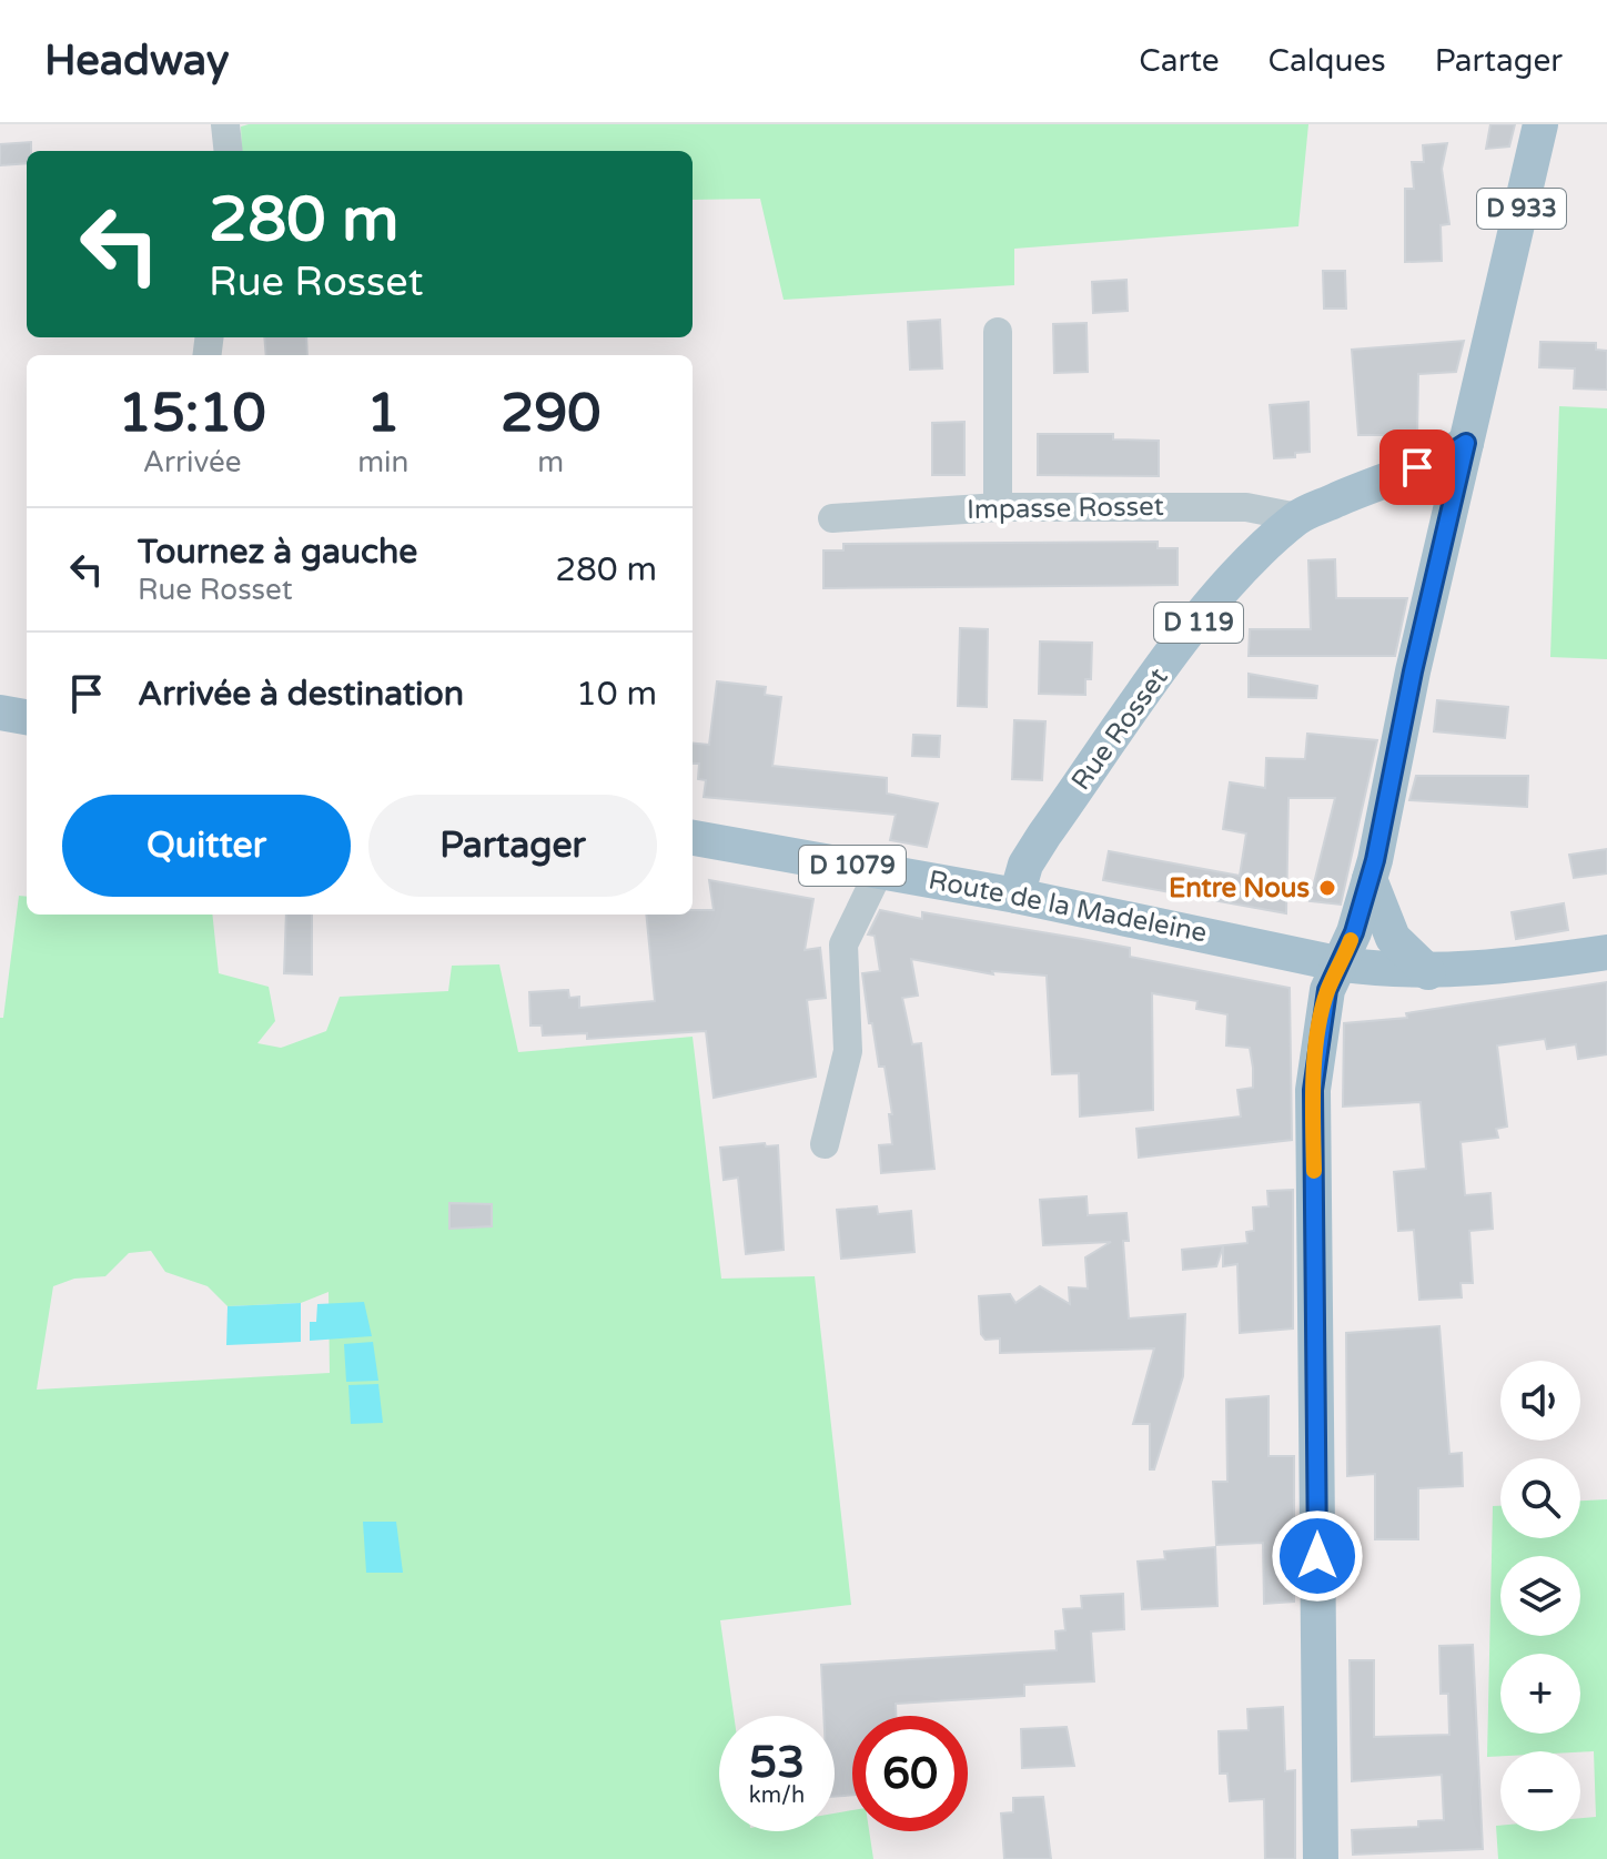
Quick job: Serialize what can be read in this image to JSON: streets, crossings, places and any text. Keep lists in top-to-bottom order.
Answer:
{
  "streets": {
    "main road": [
      "D 933",
      "D 119",
      "Rue Rosset",
      "D 1079",
      "Route de la Madeleine"
    ],
    "street": ["Impasse Rosset"]
  },
  "crossings": [
    ["D 933", "Rue Rosset"],
    ["D 933", "D 1079"],
    ["D 933", "Route de la Madeleine"],
    ["Impasse Rosset", "Rue Rosset"],
    ["Rue Rosset", "Route de la Madeleine"],
    ["D 1079", "Route de la Madeleine"]
  ],
  "places": ["Entre Nous"],
  "page": {
    "header": "Headway",
    "nav": ["Carte", "Calques", "Partager"],
    "turn": ["280 m", "Rue Rosset"],
    "eta": [
      "15:10",
      "Arrivée",
      "1",
      "min",
      "290",
      "m"
    ],
    "list": [
      {
        "name": "Tournez à gauche",
        "note": "Rue Rosset",
        "value": "280 m"
      },
      {
        "name": "Arrivée à destination",
        "value": "10 m"
      }
    ],
    "buttons": ["Quitter", "Partager"],
    "map_buttons": ["+", "−"],
    "speed": "53 km/h",
    "limit": "60"
  }
}
